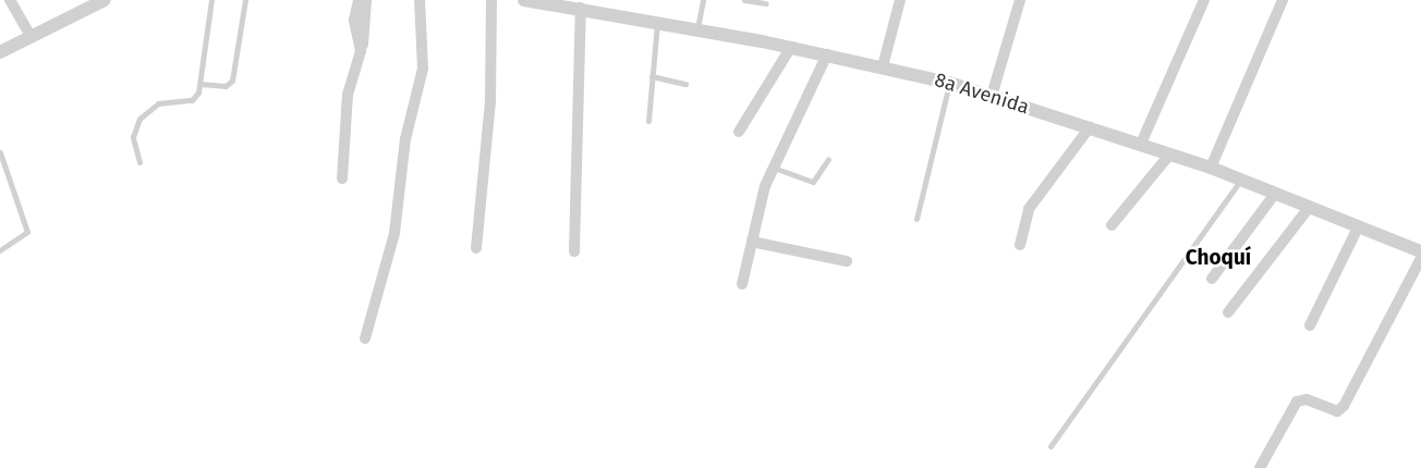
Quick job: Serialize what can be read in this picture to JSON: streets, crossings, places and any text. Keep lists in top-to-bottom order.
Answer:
{
  "streets": {
    "street": ["8a Avenida"]
  },
  "districts": ["Choquí"]
}
